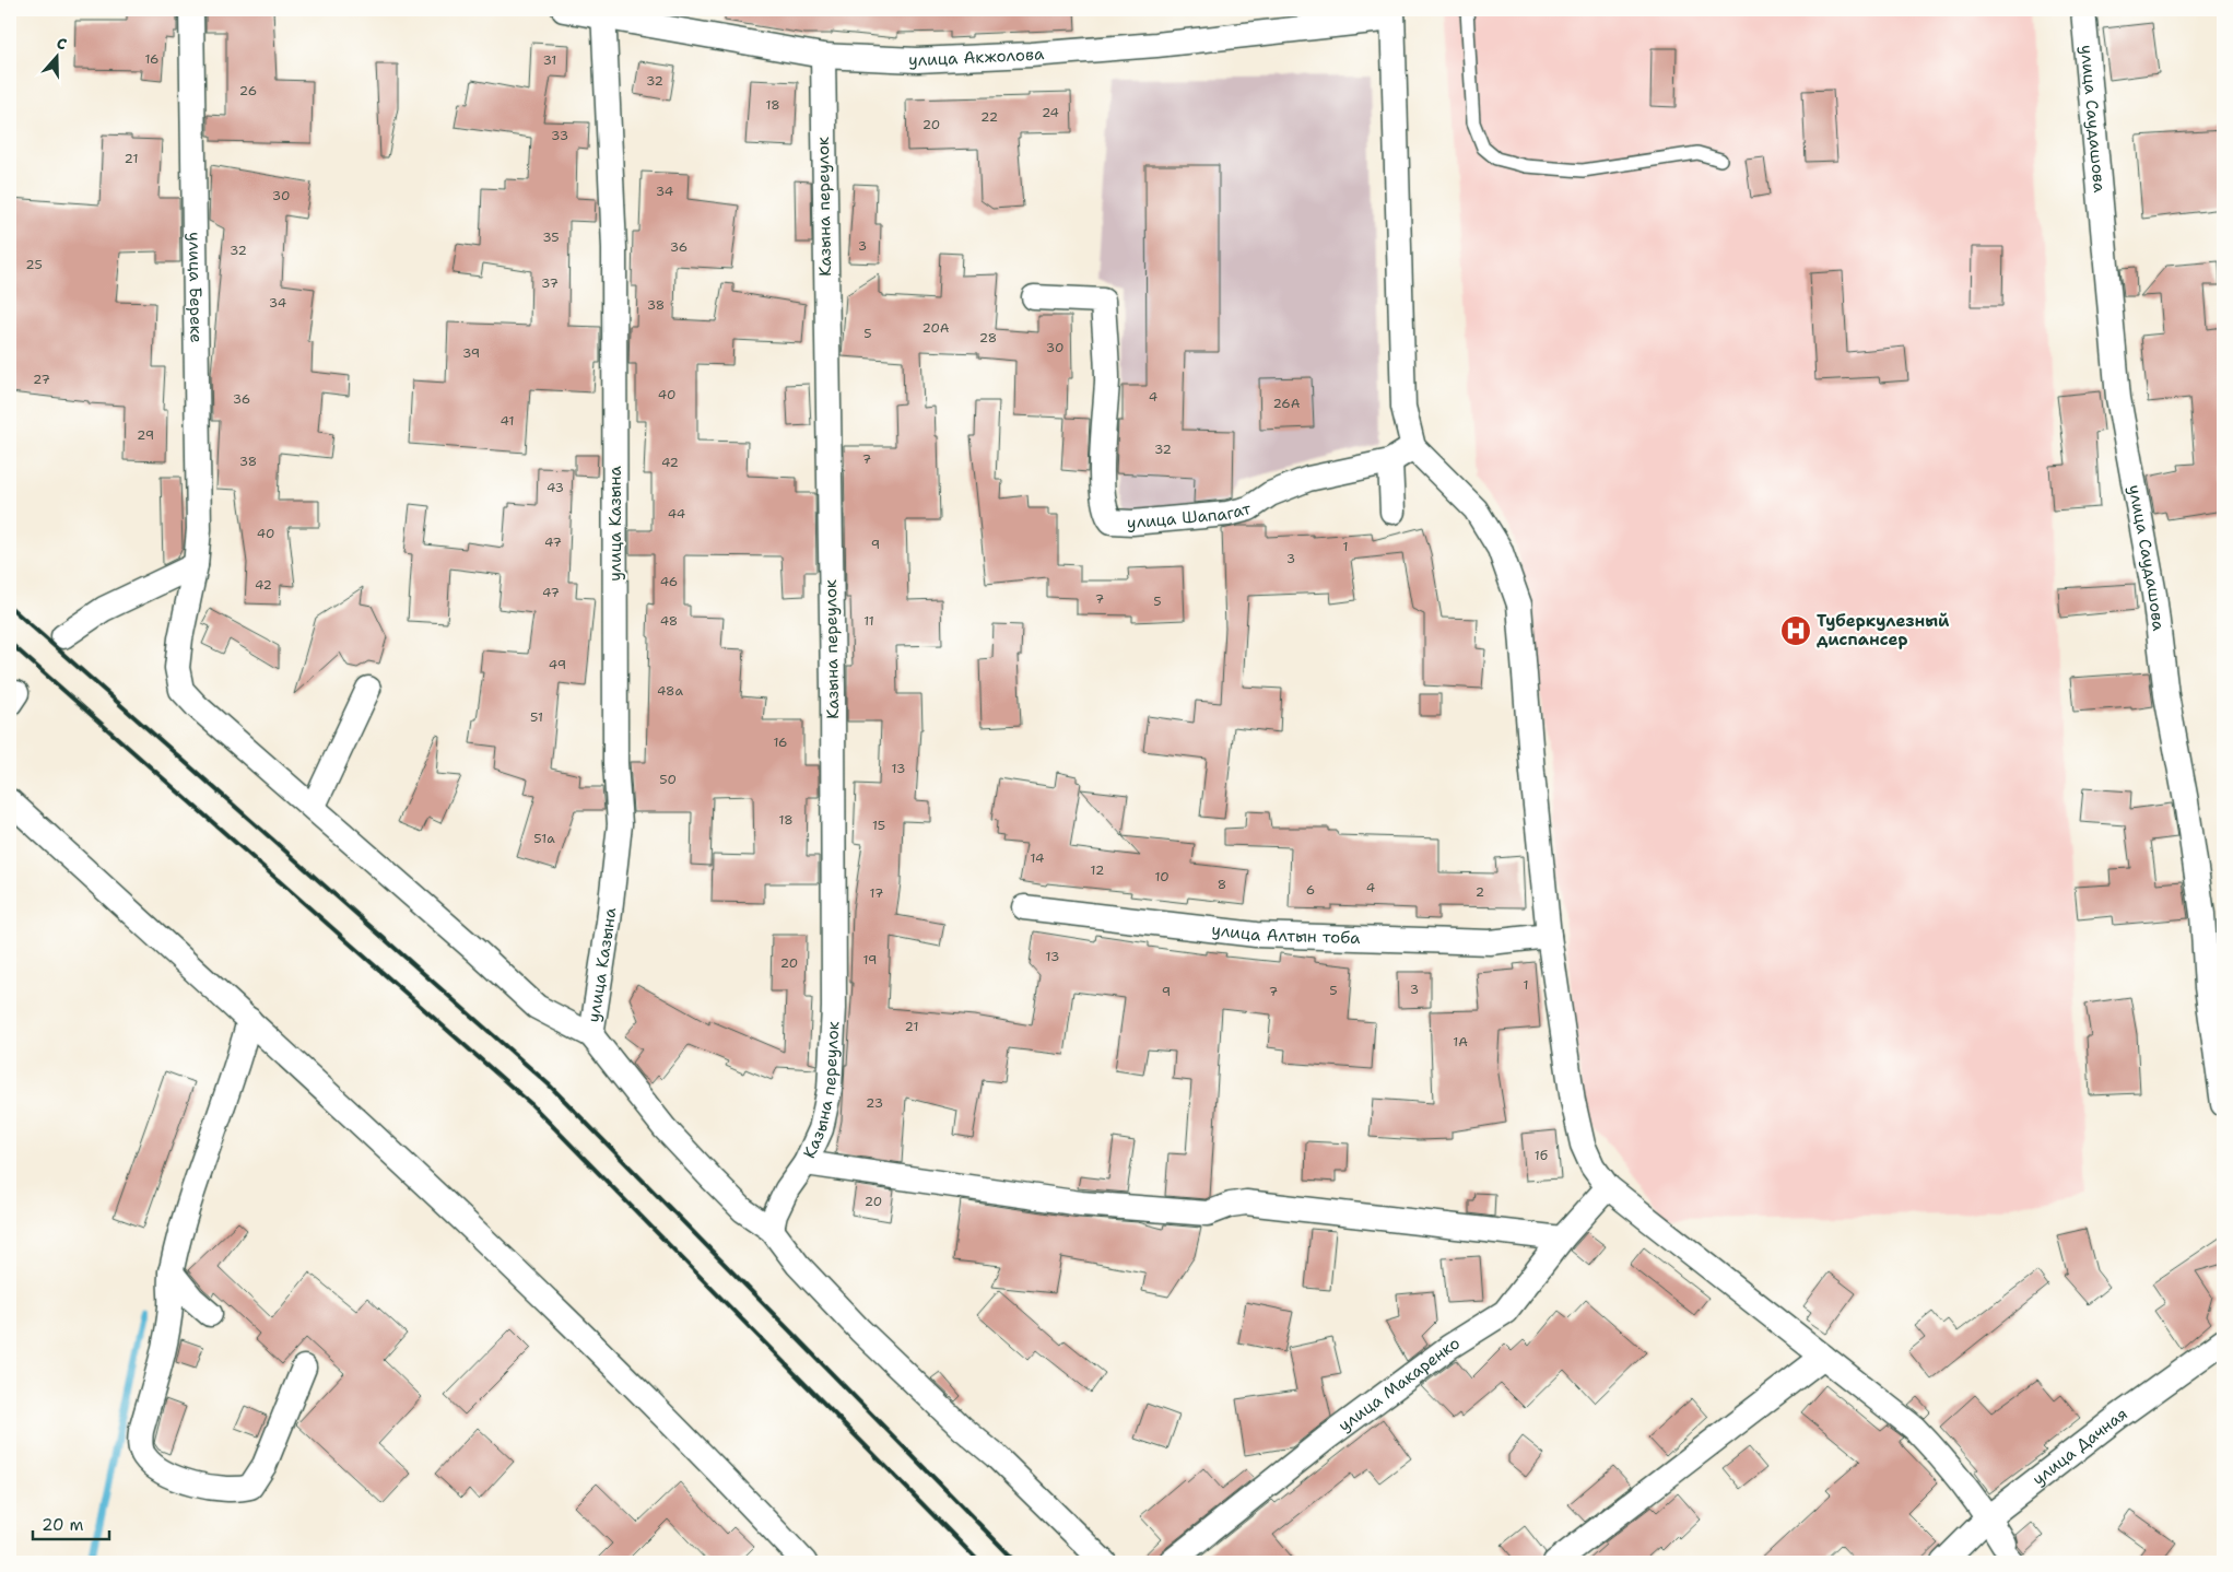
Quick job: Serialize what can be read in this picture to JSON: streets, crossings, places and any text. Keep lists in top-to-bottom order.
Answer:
{
  "streets": {
    "street": [
      "улица Акжолова",
      "улица Саудашова",
      "Казына переулок",
      "улица Береке",
      "улица Шапагат",
      "улица Казына",
      "улица Алтын тоба",
      "улица Макаренко",
      "улица Дачная"
    ]
  },
  "crossings": [
    ["улица Акжолова", "Казына переулок"],
    ["улица Акжолова", "улица Казына"],
    ["улица Береке", "улица Казына"]
  ],
  "places": {
    "hospital": ["Туберкулезный диспансер"]
  },
  "house_numbers": [
    "16",
    "31",
    "32",
    "26",
    "18",
    "24",
    "22",
    "20",
    "33",
    "21",
    "34",
    "30",
    "35",
    "3",
    "36",
    "32",
    "25",
    "37",
    "34",
    "38",
    "20А",
    "5",
    "28",
    "30",
    "39",
    "27",
    "40",
    "4",
    "36",
    "26А",
    "41",
    "29",
    "32",
    "7",
    "38",
    "42",
    "43",
    "44",
    "40",
    "47",
    "9",
    "1",
    "3",
    "46",
    "42",
    "47",
    "7",
    "5",
    "48",
    "11",
    "49",
    "48а",
    "51",
    "16",
    "13",
    "50",
    "18",
    "15",
    "51а",
    "14",
    "12",
    "10",
    "8",
    "4",
    "6",
    "2",
    "17",
    "13",
    "19",
    "20",
    "1",
    "3",
    "5",
    "9",
    "7",
    "21",
    "1А",
    "23",
    "1б",
    "20"
  ],
  "scale_bar": "20 m",
  "north": "top"
}
